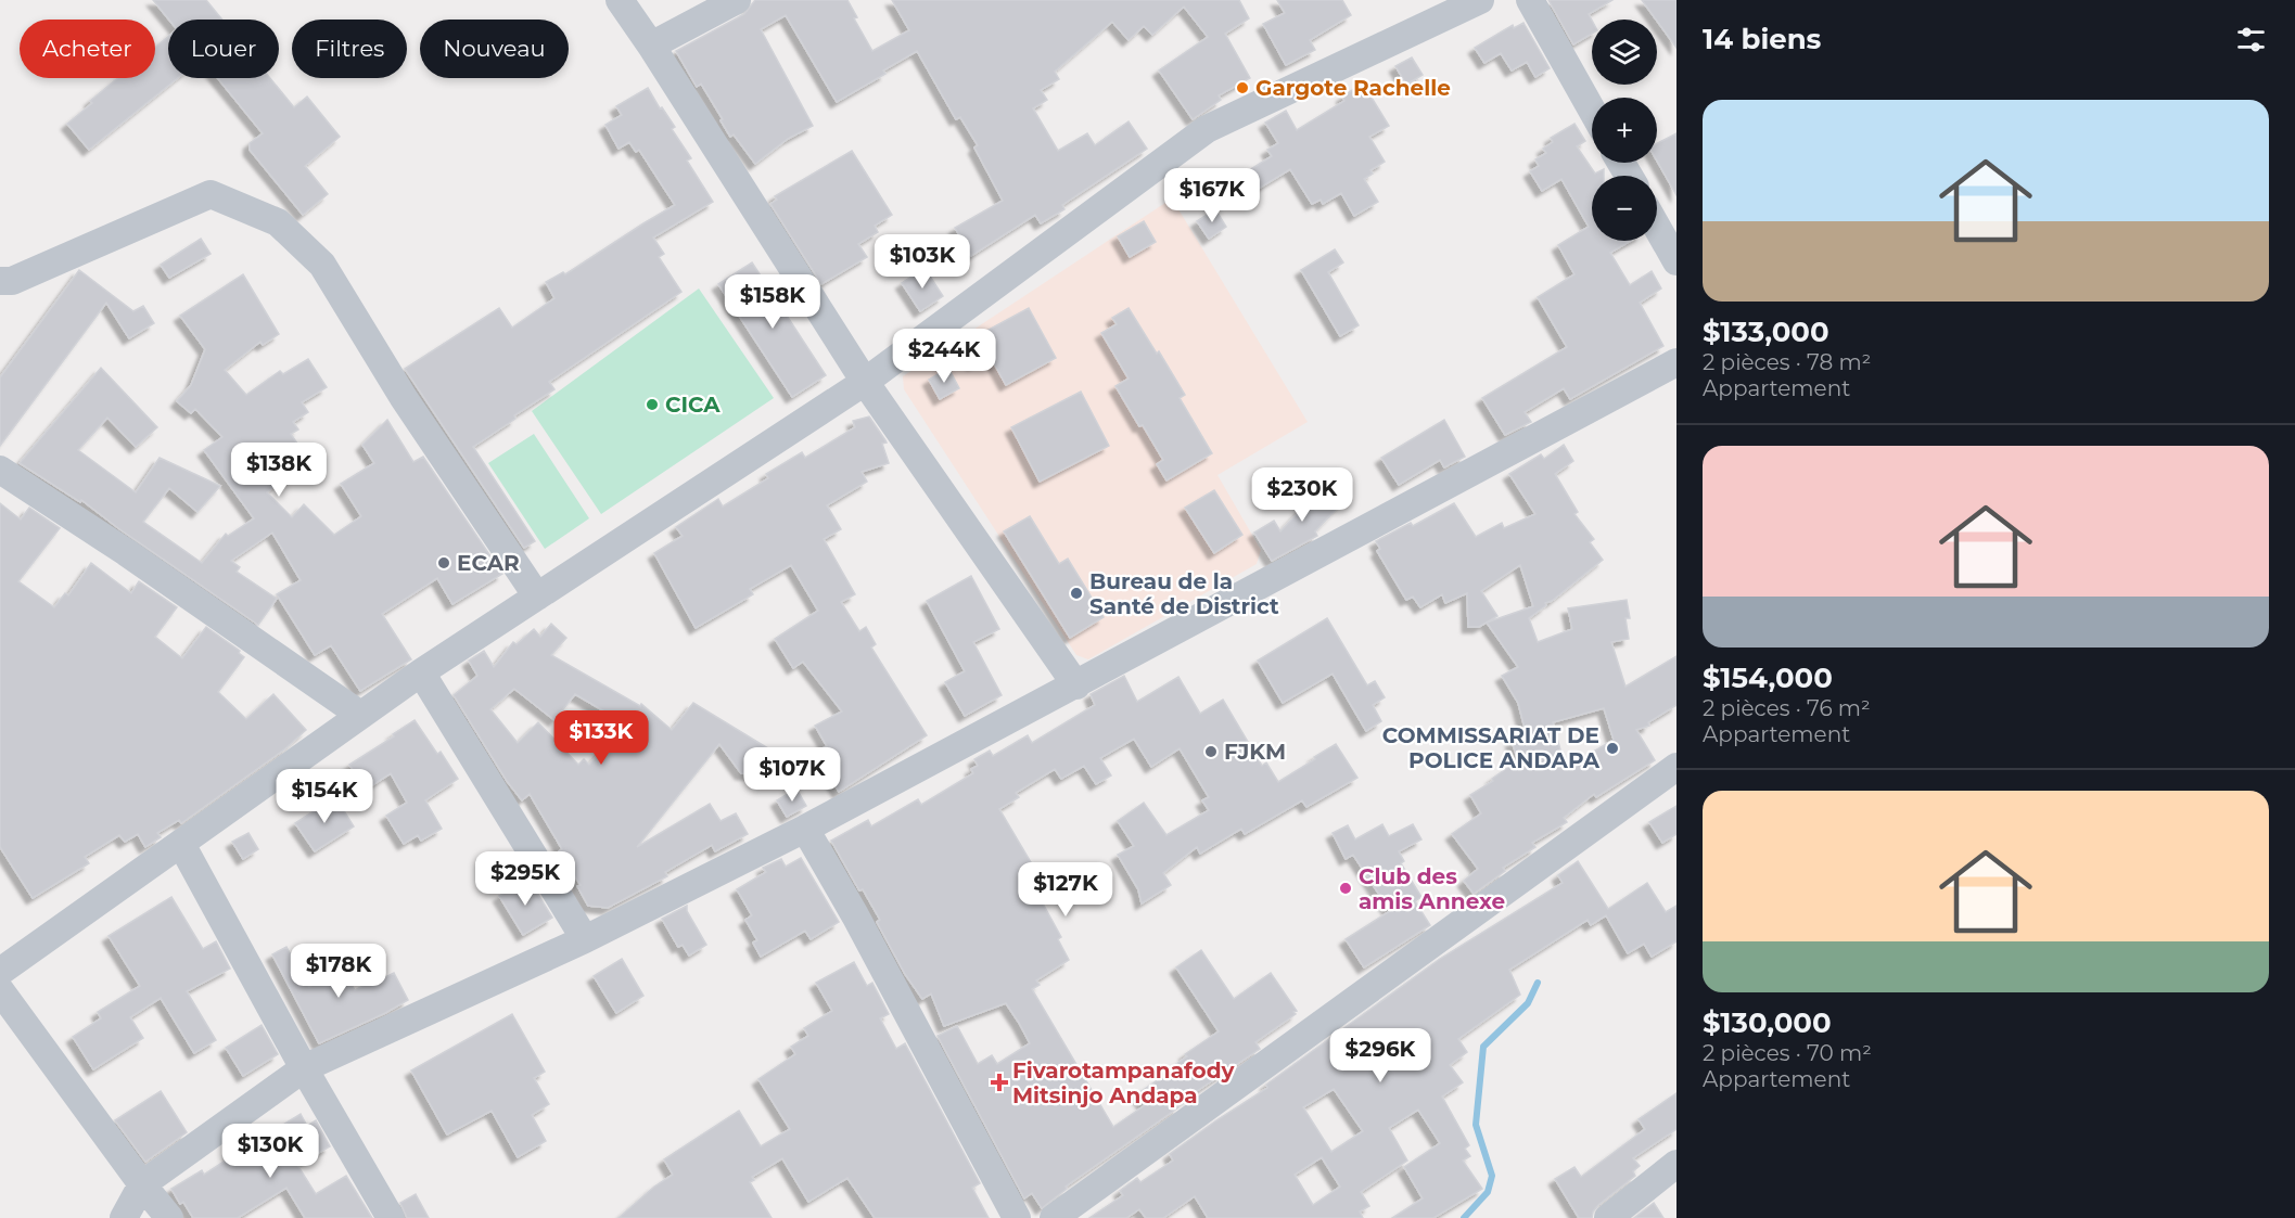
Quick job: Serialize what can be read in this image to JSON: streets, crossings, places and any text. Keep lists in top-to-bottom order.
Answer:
{
  "places": {
    "other": [
      "Gargote Rachelle",
      "CICA",
      "ECAR",
      "Bureau de la Santé de District",
      "COMMISSARIAT DE POLICE ANDAPA",
      "FJKM",
      "Club des amis Annexe"
    ],
    "health": ["Fivarotampanafody Mitsinjo Andapa"]
  },
  "page": {
    "heading": "14 biens",
    "map_buttons": ["+", "−"],
    "chip": [
      "Acheter",
      "Louer",
      "Filtres",
      "Nouveau"
    ],
    "list": [
      {
        "name": "$133,000",
        "note": "2 pièces · 78 m² · Appartement"
      },
      {
        "name": "$154,000",
        "note": "2 pièces · 76 m² · Appartement"
      },
      {
        "name": "$130,000",
        "note": "2 pièces · 70 m² · Appartement"
      }
    ],
    "price": [
      "$167K",
      "$103K",
      "$158K",
      "$244K",
      "$138K",
      "$230K",
      "$133K",
      "$107K",
      "$154K",
      "$295K",
      "$127K",
      "$178K",
      "$296K",
      "$130K"
    ]
  }
}
